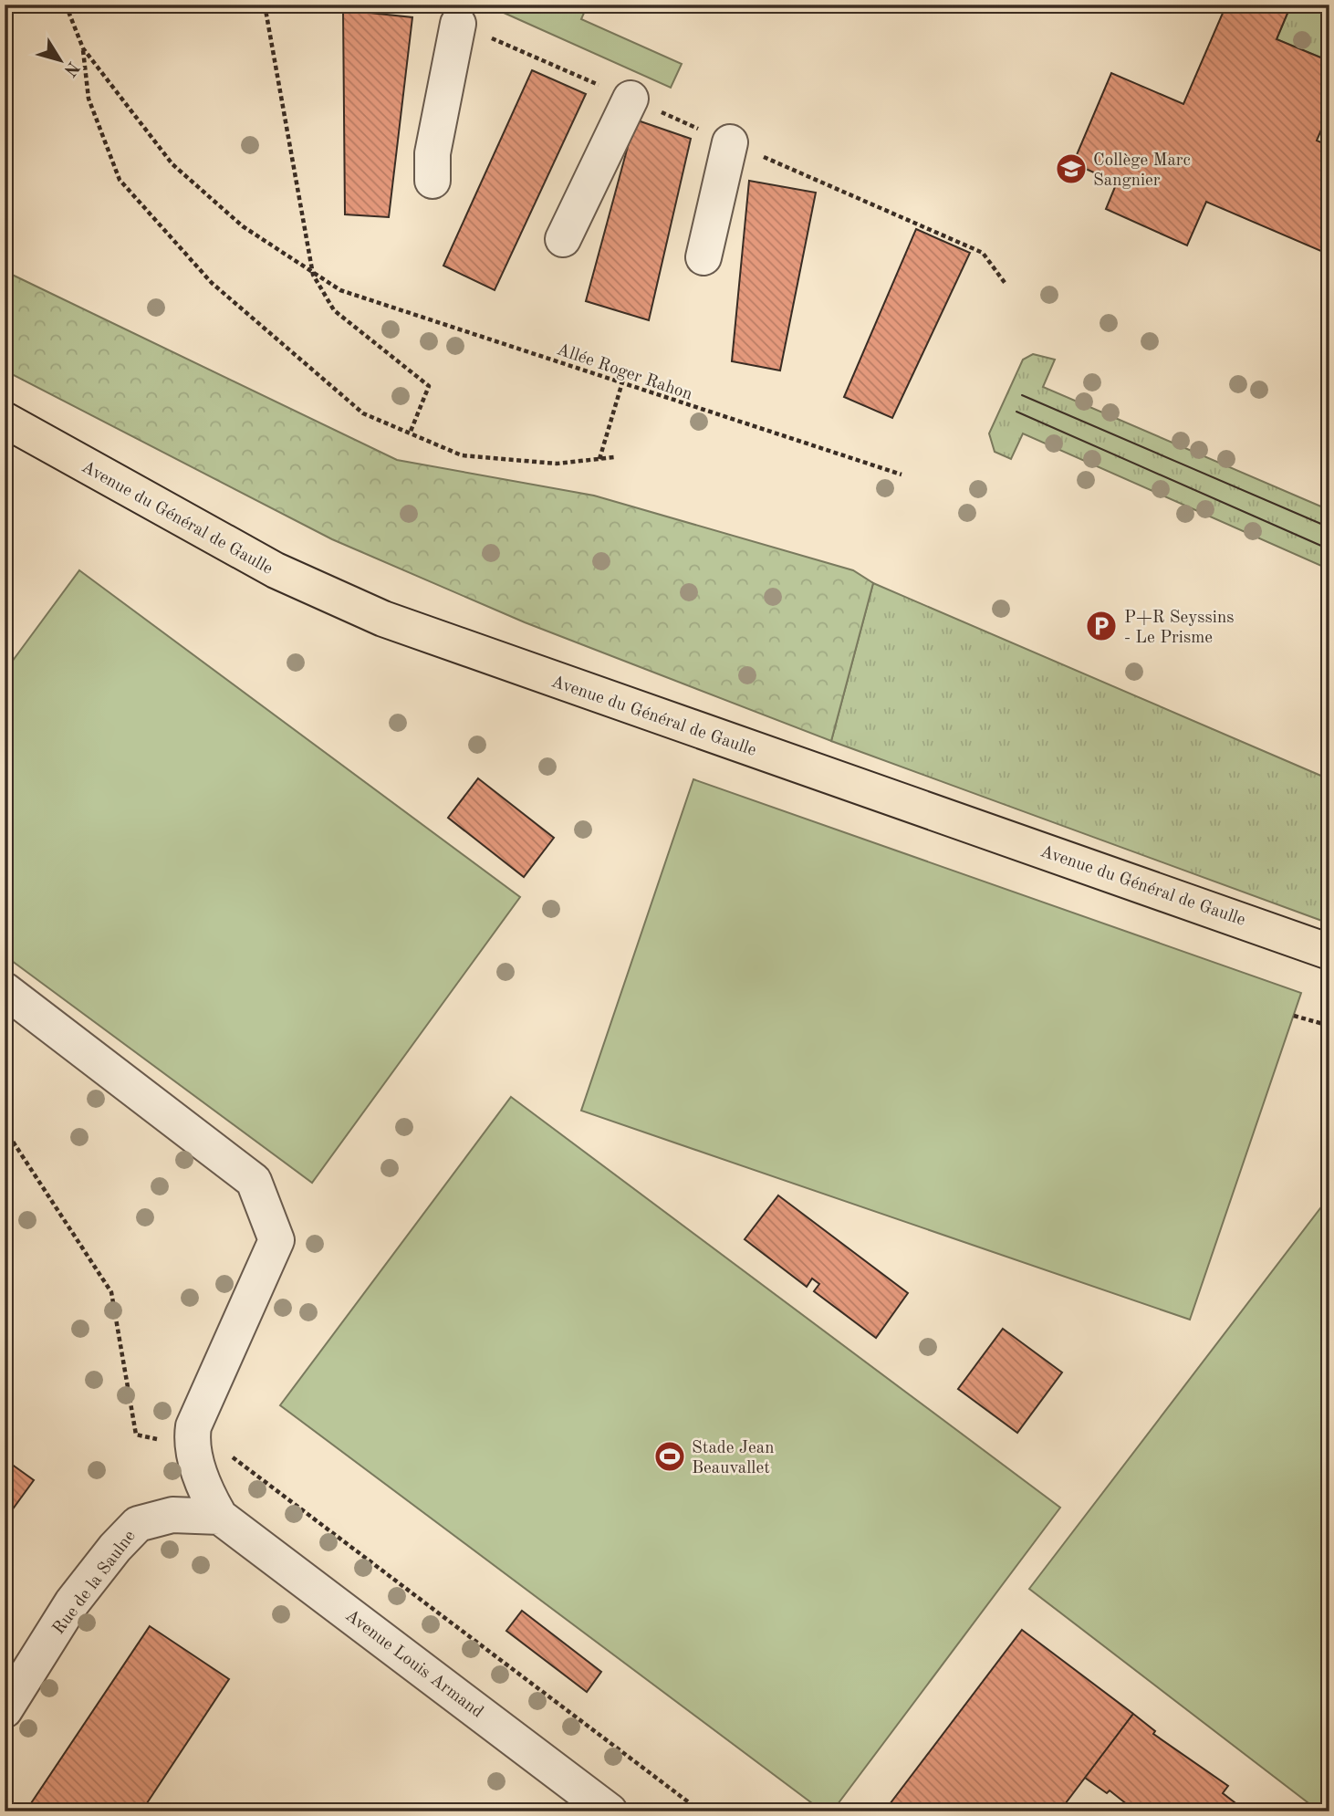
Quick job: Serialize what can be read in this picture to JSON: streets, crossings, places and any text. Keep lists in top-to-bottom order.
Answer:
{
  "streets": {
    "main road": ["Avenue du Général de Gaulle"],
    "street": ["Rue de la Saulne", "Avenue Louis Armand"],
    "path": ["Allée Roger Rahon"]
  },
  "crossings": [
    ["Rue de la Saulne", "Avenue Louis Armand"]
  ],
  "places": {
    "school or university": ["Collège Marc Sangnier"],
    "parking": ["P+R Seyssins - Le Prisme"],
    "sports": ["Stade Jean Beauvallet"]
  },
  "north": "bottom right"
}
